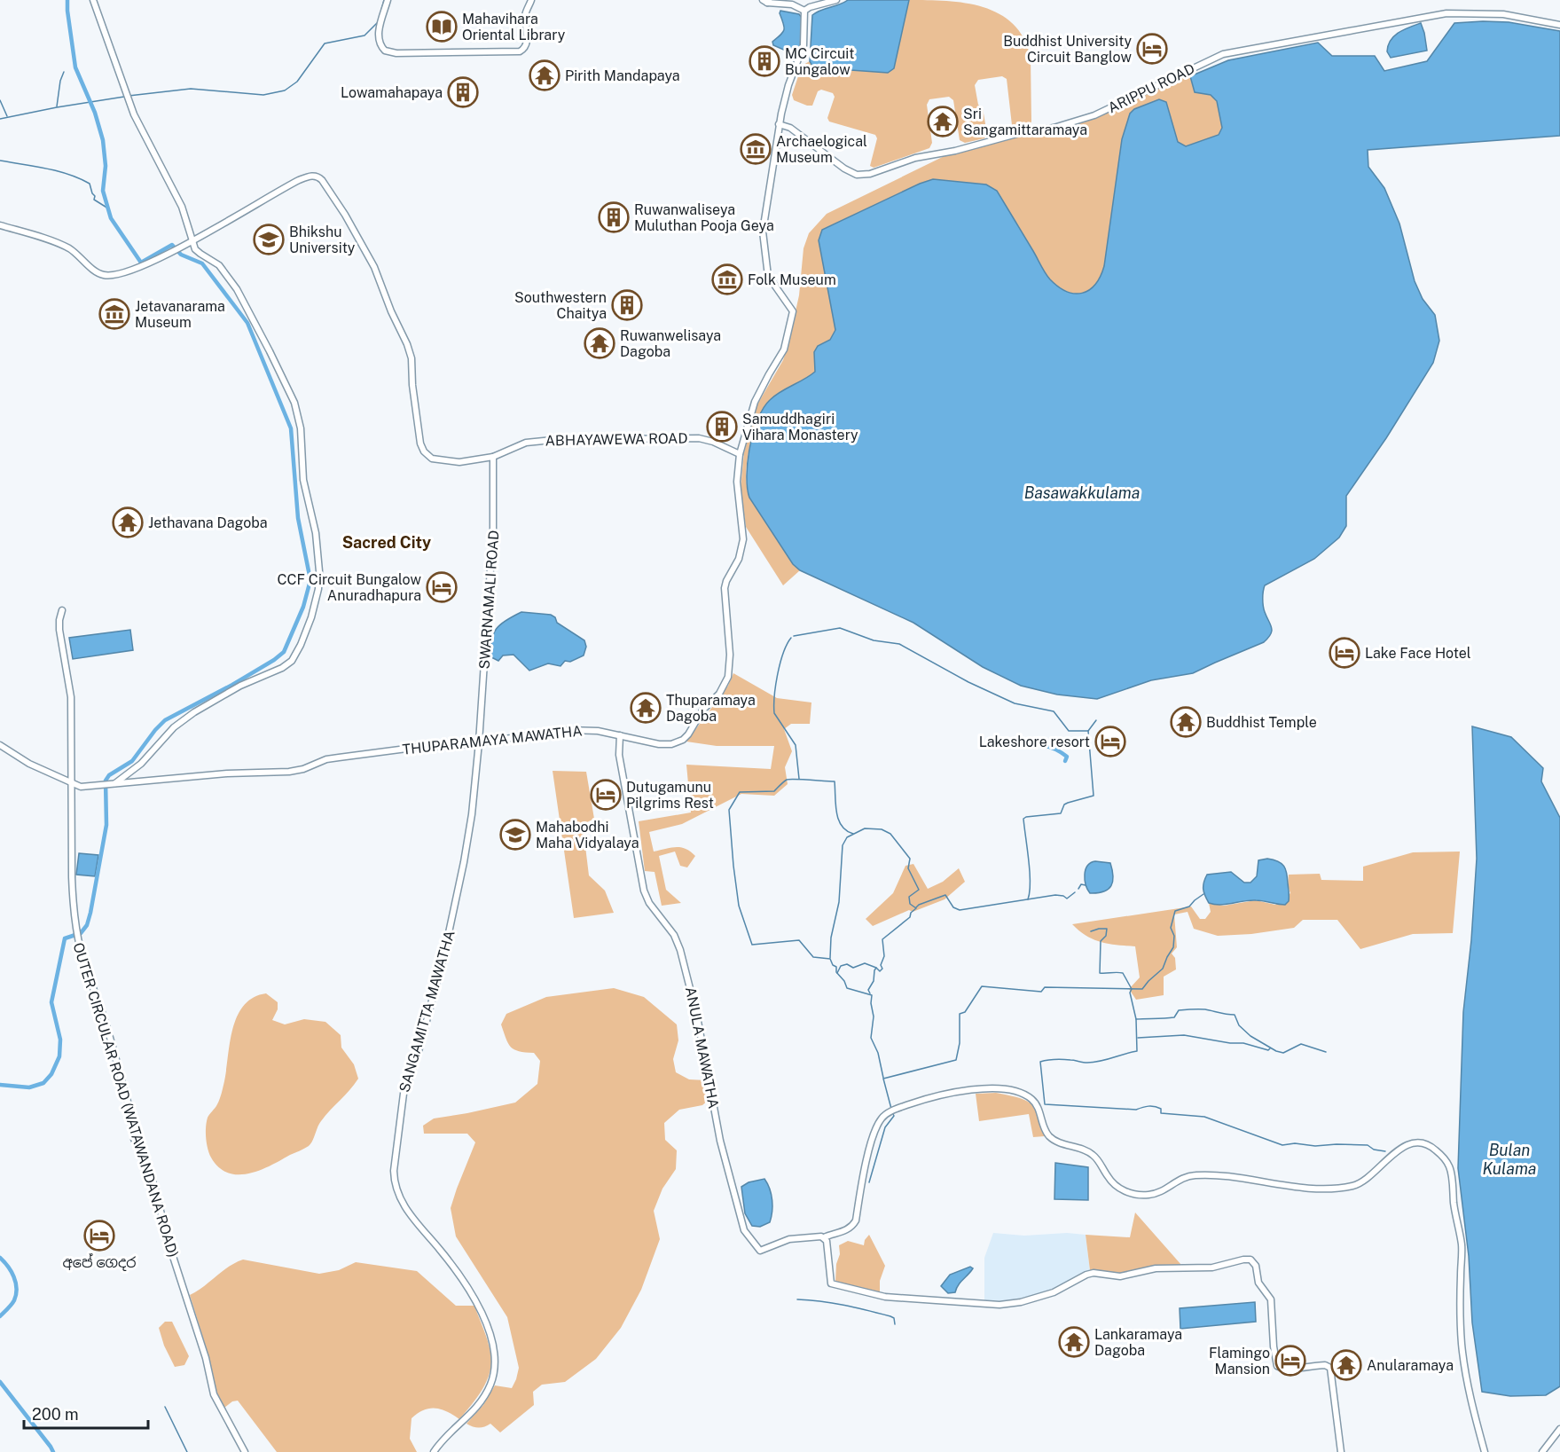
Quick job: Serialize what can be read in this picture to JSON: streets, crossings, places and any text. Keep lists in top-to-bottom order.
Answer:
{
  "streets": {
    "main road": [
      "ARIPPU ROAD",
      "ABHAYAWEWA ROAD",
      "SWARNAMALI ROAD",
      "THUPARAMAYA MAWATHA",
      "SANGAMITTA MAWATHA",
      "ANULA MAWATHA",
      "OUTER CIRCULAR ROAD (WATAWANDANA ROAD)"
    ]
  },
  "crossings": [
    ["ARIPPU ROAD", "THUPARAMAYA MAWATHA"],
    ["ABHAYAWEWA ROAD", "SWARNAMALI ROAD"],
    ["ABHAYAWEWA ROAD", "THUPARAMAYA MAWATHA"],
    ["SWARNAMALI ROAD", "THUPARAMAYA MAWATHA"],
    ["SWARNAMALI ROAD", "SANGAMITTA MAWATHA"],
    ["THUPARAMAYA MAWATHA", "SANGAMITTA MAWATHA"],
    ["THUPARAMAYA MAWATHA", "ANULA MAWATHA"],
    ["THUPARAMAYA MAWATHA", "OUTER CIRCULAR ROAD (WATAWANDANA ROAD)"]
  ],
  "districts": ["Sacred City"],
  "water": ["Basawakkulama", "Bulan Kulama"],
  "places": {
    "library": ["Mahavihara Oriental Library"],
    "hotel": [
      "Buddhist University Circuit Banglow",
      "CCF Circuit Bungalow Anuradhapura",
      "Lake Face Hotel",
      "Lakeshore resort",
      "Dutugamunu Pilgrims Rest",
      "අපේ ගෙදර",
      "Flamingo Mansion"
    ],
    "building": [
      "MC Circuit Bungalow",
      "Lowamahapaya",
      "Ruwanwaliseya Muluthan Pooja Geya",
      "Southwestern Chaitya",
      "Samuddhagiri Vihara Monastery"
    ],
    "temple": [
      "Pirith Mandapaya",
      "Sri Sangamittaramaya",
      "Ruwanwelisaya Dagoba",
      "Jethavana Dagoba",
      "Thuparamaya Dagoba",
      "Buddhist Temple",
      "Lankaramaya Dagoba",
      "Anularamaya"
    ],
    "museum": ["Archaelogical Museum", "Folk Museum", "Jetavanarama Museum"],
    "school or university": ["Bhikshu University", "Mahabodhi Maha Vidyalaya"]
  },
  "scale_bar": "200 m"
}
